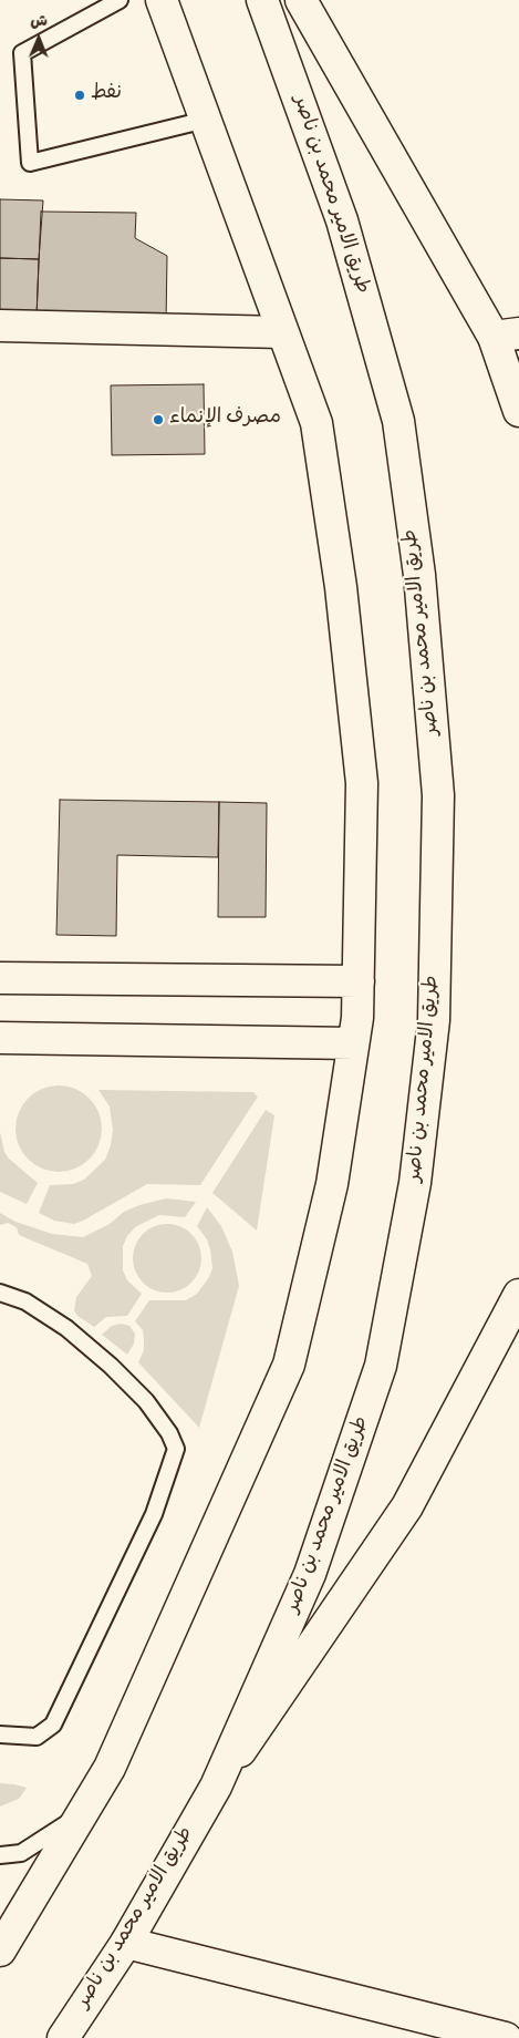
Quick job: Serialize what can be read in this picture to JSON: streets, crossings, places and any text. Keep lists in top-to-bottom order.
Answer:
{
  "streets": {
    "main road": ["طريق الامير محمد بن ناصر"]
  },
  "places": ["نفط", "مصرف الإنماء"],
  "north": "top"
}
